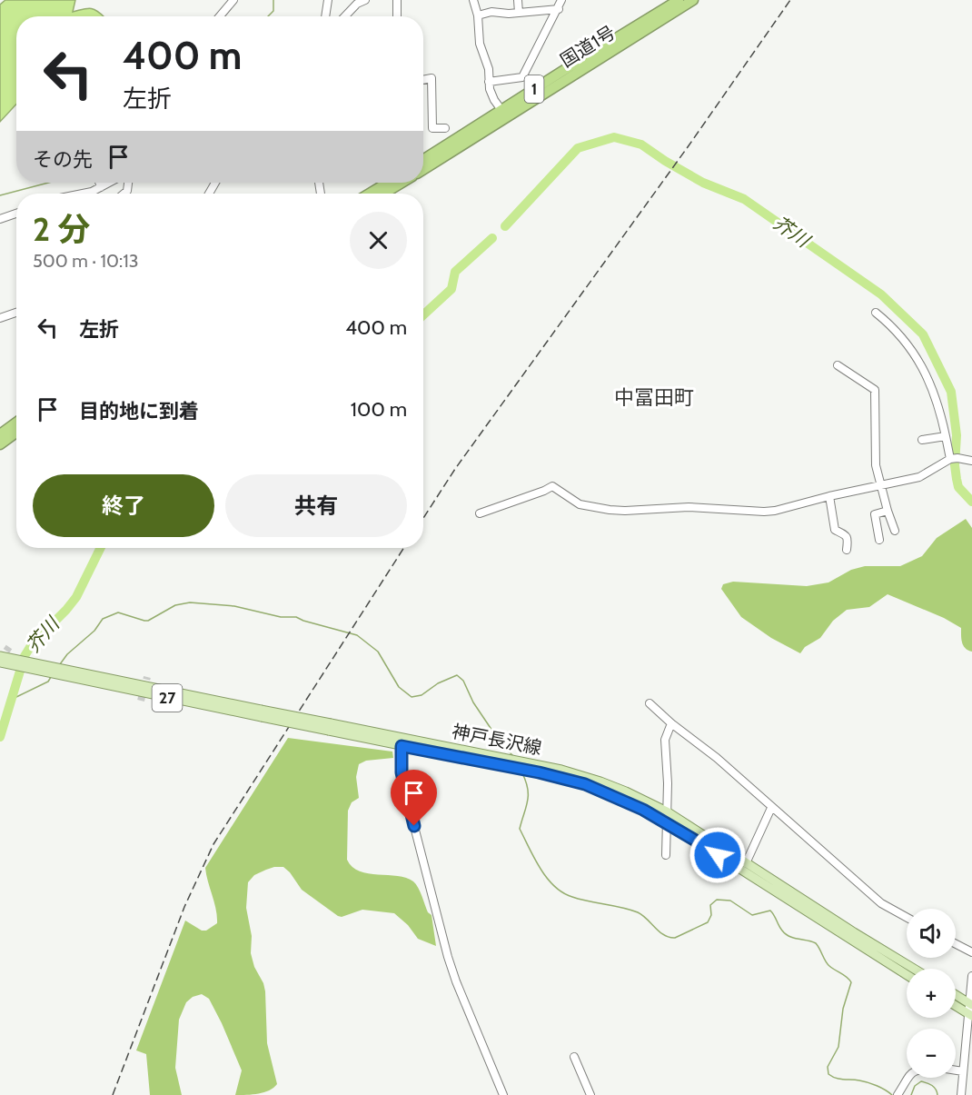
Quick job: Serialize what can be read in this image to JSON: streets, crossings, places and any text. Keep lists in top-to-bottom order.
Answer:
{
  "streets": {
    "highway": ["国道1号", "1"],
    "main road": ["27", "神戸長沢線"]
  },
  "districts": ["中冨田町"],
  "water": ["芥川"],
  "page": {
    "turn": ["400 m", "左折"],
    "then": "その先",
    "heading": ["2 分", "500 m · 10:13"],
    "list": [
      {
        "name": "左折",
        "value": "400 m"
      },
      {
        "name": "目的地に到着",
        "value": "100 m"
      }
    ],
    "buttons": ["終了", "共有"],
    "map_buttons": ["+", "−"]
  }
}
